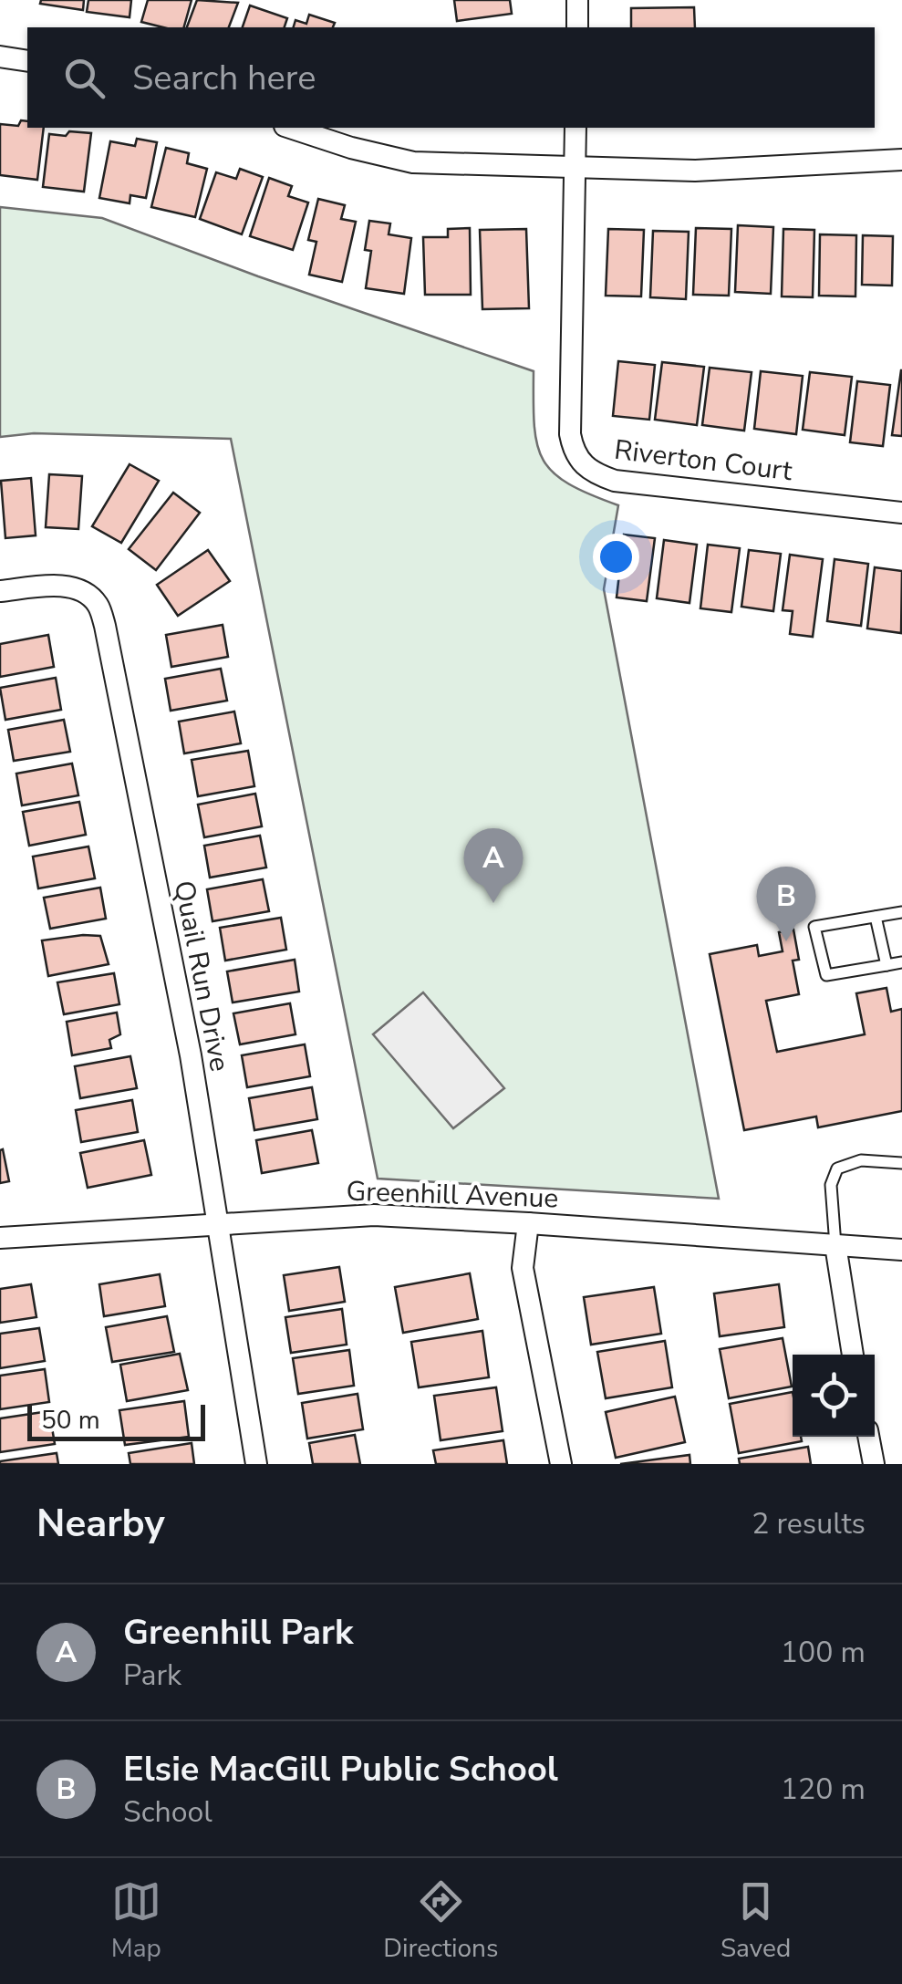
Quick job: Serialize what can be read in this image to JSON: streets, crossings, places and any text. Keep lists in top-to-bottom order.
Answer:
{
  "streets": {
    "street": ["Riverton Court", "Quail Run Drive", "Greenhill Avenue"]
  },
  "crossings": [
    ["Quail Run Drive", "Greenhill Avenue"]
  ],
  "scale_bar": "50 m",
  "page": {
    "search": "Search here",
    "pins": ["A", "B"],
    "scale": "50 m",
    "heading": ["Nearby", "2 results"],
    "list": [
      {
        "mark": "A",
        "name": "Greenhill Park",
        "note": "Park",
        "value": "100 m"
      },
      {
        "mark": "B",
        "name": "Elsie MacGill Public School",
        "note": "School",
        "value": "120 m"
      }
    ],
    "nav": ["Map", "Directions", "Saved"]
  }
}
